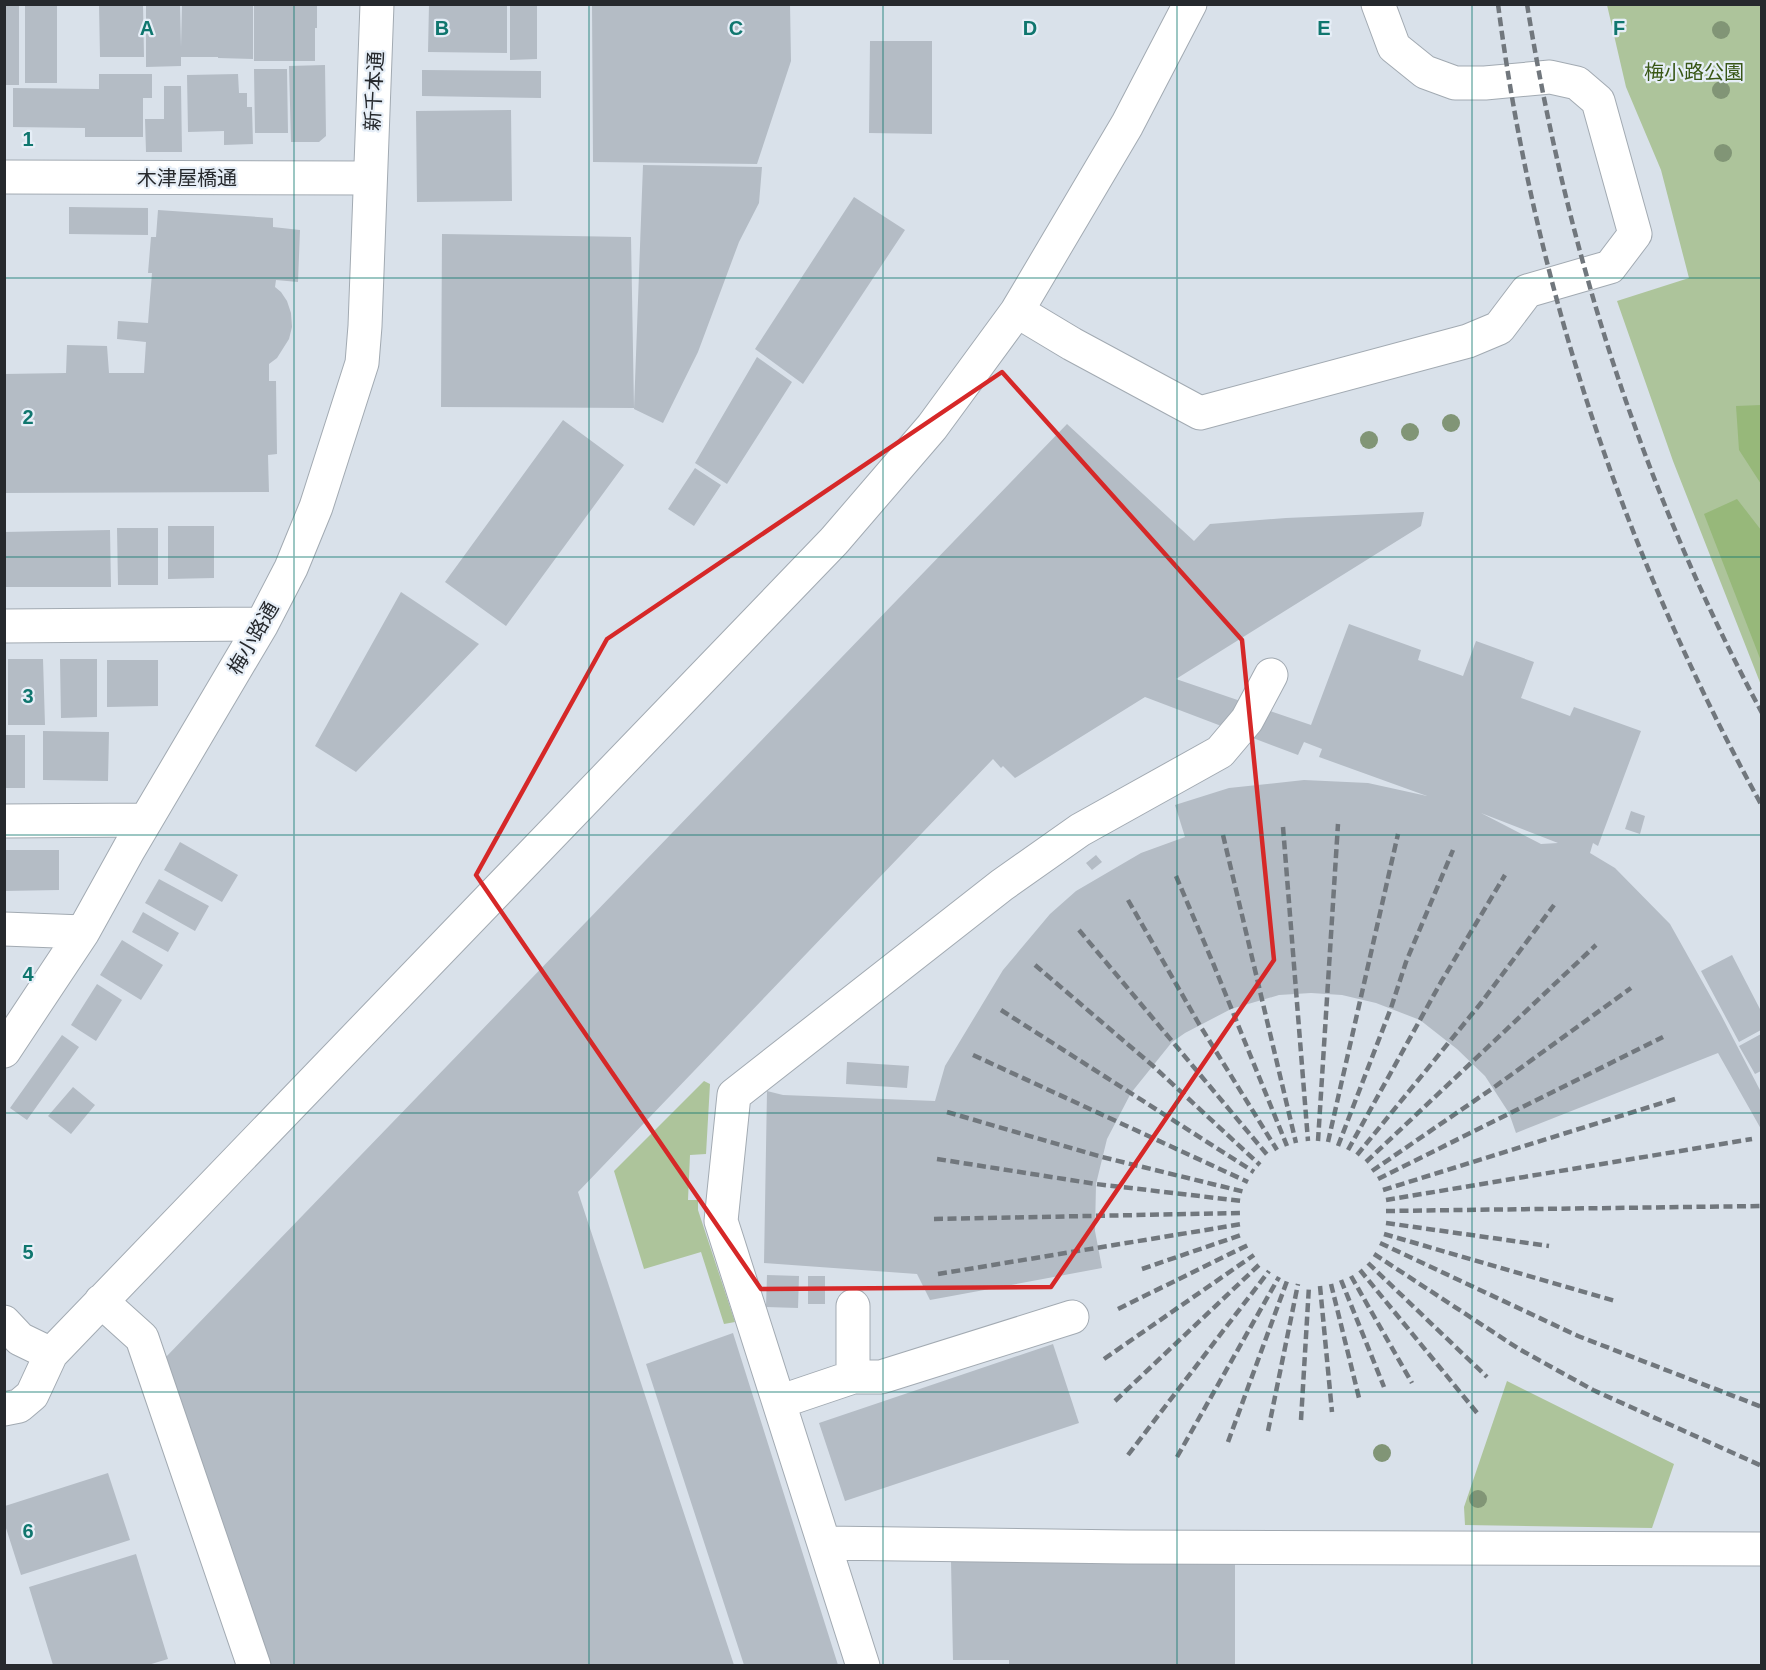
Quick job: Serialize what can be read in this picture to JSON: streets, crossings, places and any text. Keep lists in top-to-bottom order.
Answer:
{
  "streets": {
    "street": ["新千本通", "木津屋橋通", "梅小路通"]
  },
  "crossings": [
    ["新千本通", "木津屋橋通"],
    ["新千本通", "梅小路通"],
    ["木津屋橋通", "梅小路通"]
  ],
  "parks": ["梅小路公園"],
  "grid": {
    "columns": [
      "A",
      "B",
      "C",
      "D",
      "E",
      "F"
    ],
    "rows": [
      "1",
      "2",
      "3",
      "4",
      "5",
      "6"
    ]
  }
}
